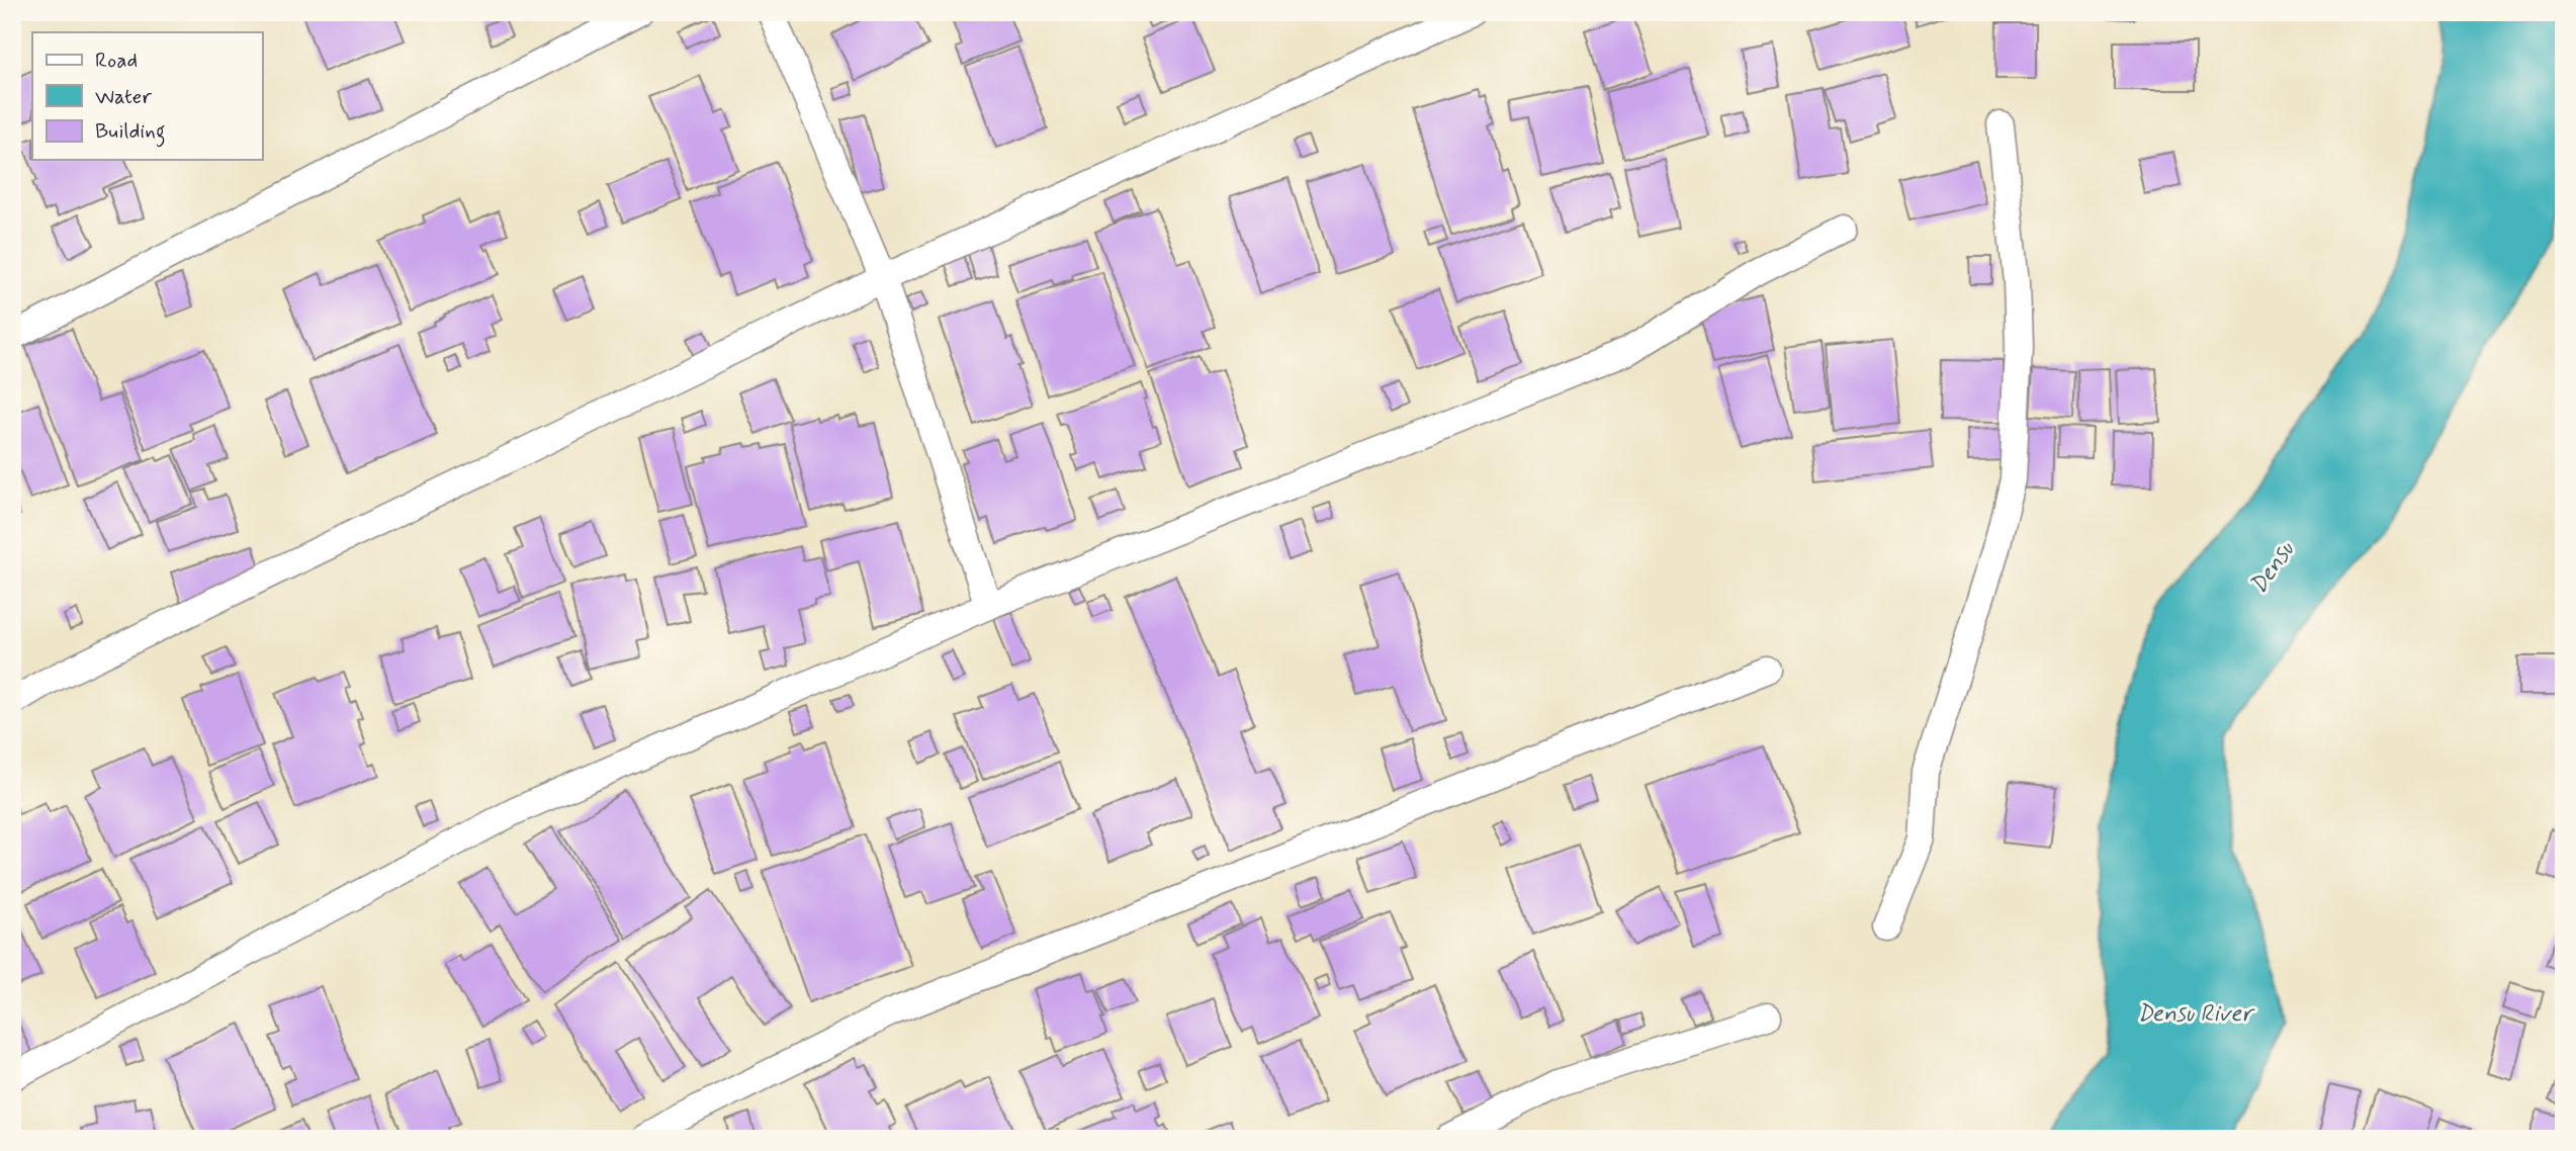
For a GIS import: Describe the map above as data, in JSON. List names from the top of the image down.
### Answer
{
  "water": ["Densu", "Densu River"],
  "legend": ["Road", "Water", "Building"]
}
